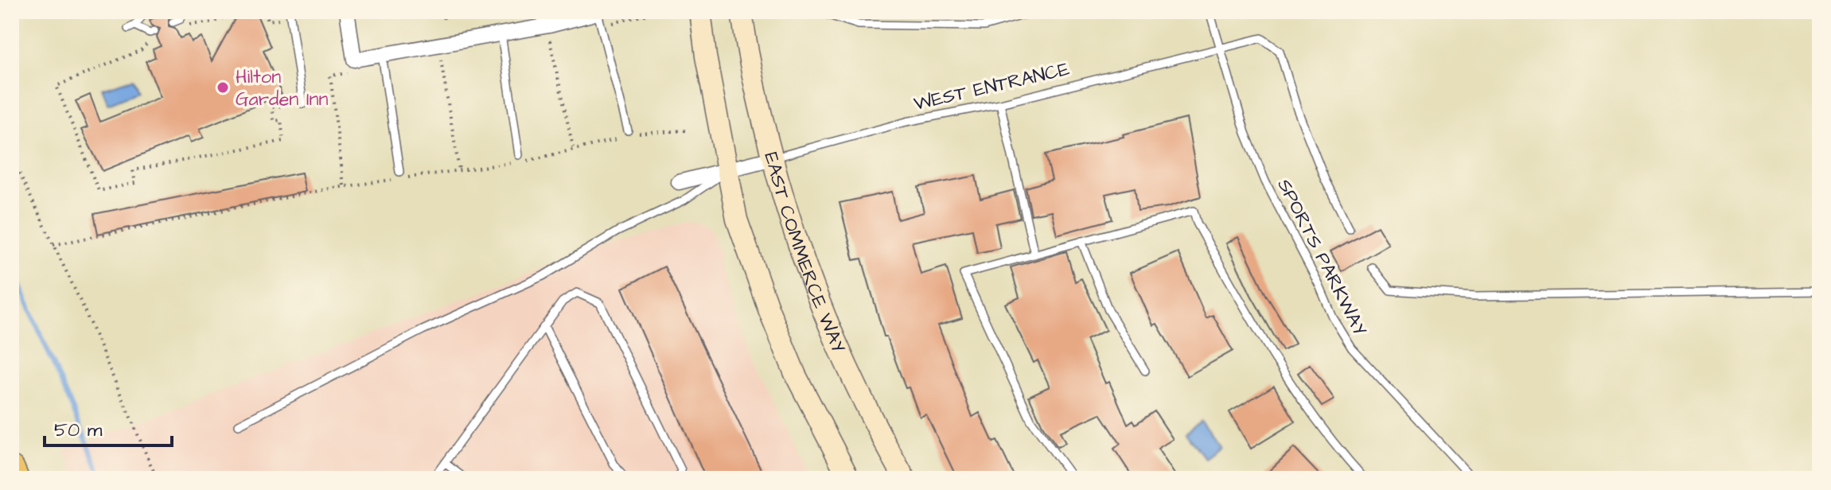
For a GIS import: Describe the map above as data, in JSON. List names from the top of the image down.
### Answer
{
  "streets": {
    "main road": ["EAST COMMERCE WAY"],
    "lane": ["WEST ENTRANCE", "SPORTS PARKWAY"]
  },
  "crossings": [
    ["WEST ENTRANCE", "EAST COMMERCE WAY"],
    ["WEST ENTRANCE", "SPORTS PARKWAY"]
  ],
  "places": ["Hilton Garden Inn"],
  "scale_bar": "50 m"
}
